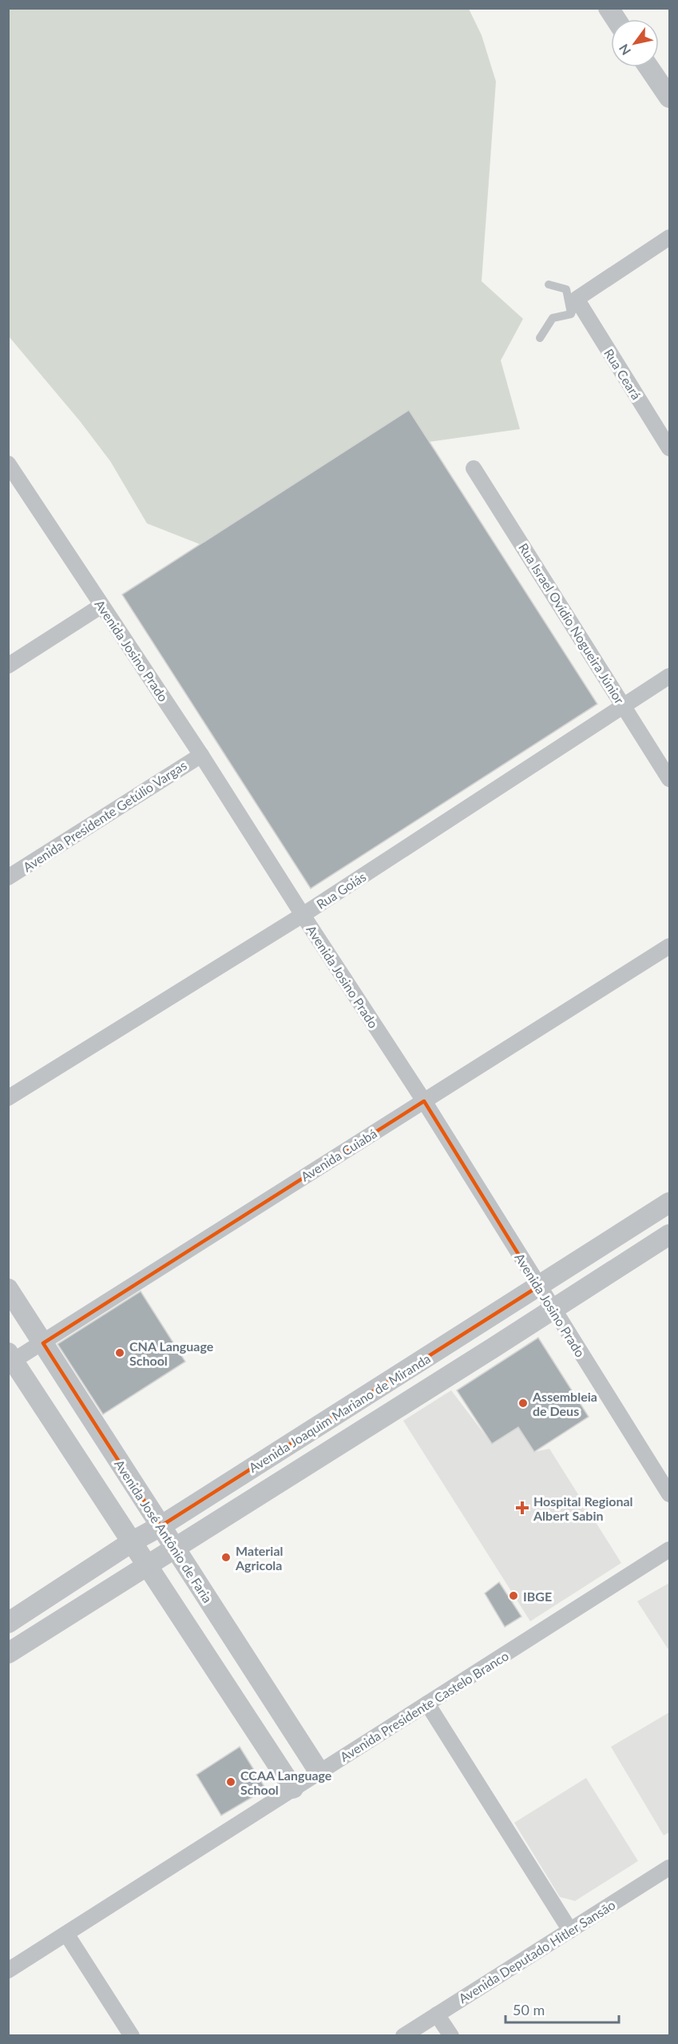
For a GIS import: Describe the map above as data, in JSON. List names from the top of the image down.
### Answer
{
  "streets": {
    "street": [
      "Rua Ceará",
      "Rua Israel Ovídio Nogueira Júnior",
      "Avenida Josino Prado",
      "Avenida Presidente Getúlio Vargas",
      "Rua Goiás",
      "Avenida Cuiabá",
      "Avenida Joaquim Mariano de Miranda",
      "Avenida José Antônio de Faria",
      "Avenida Presidente Castelo Branco",
      "Avenida Deputado Hitler Sansão"
    ]
  },
  "crossings": [
    ["Rua Israel Ovídio Nogueira Júnior", "Rua Goiás"],
    ["Avenida Josino Prado", "Avenida Presidente Getúlio Vargas"],
    ["Avenida Josino Prado", "Rua Goiás"],
    ["Avenida Josino Prado", "Avenida Cuiabá"],
    ["Avenida Josino Prado", "Avenida Joaquim Mariano de Miranda"],
    ["Avenida Cuiabá", "Avenida José Antônio de Faria"],
    ["Avenida Joaquim Mariano de Miranda", "Avenida José Antônio de Faria"],
    ["Avenida José Antônio de Faria", "Avenida Presidente Castelo Branco"]
  ],
  "places": {
    "other": [
      "CNA Language School",
      "Assembleia de Deus",
      "Material Agricola",
      "IBGE",
      "CCAA Language School"
    ],
    "health": ["Hospital Regional Albert Sabin"]
  },
  "scale_bar": "50 m",
  "north": "bottom left"
}
